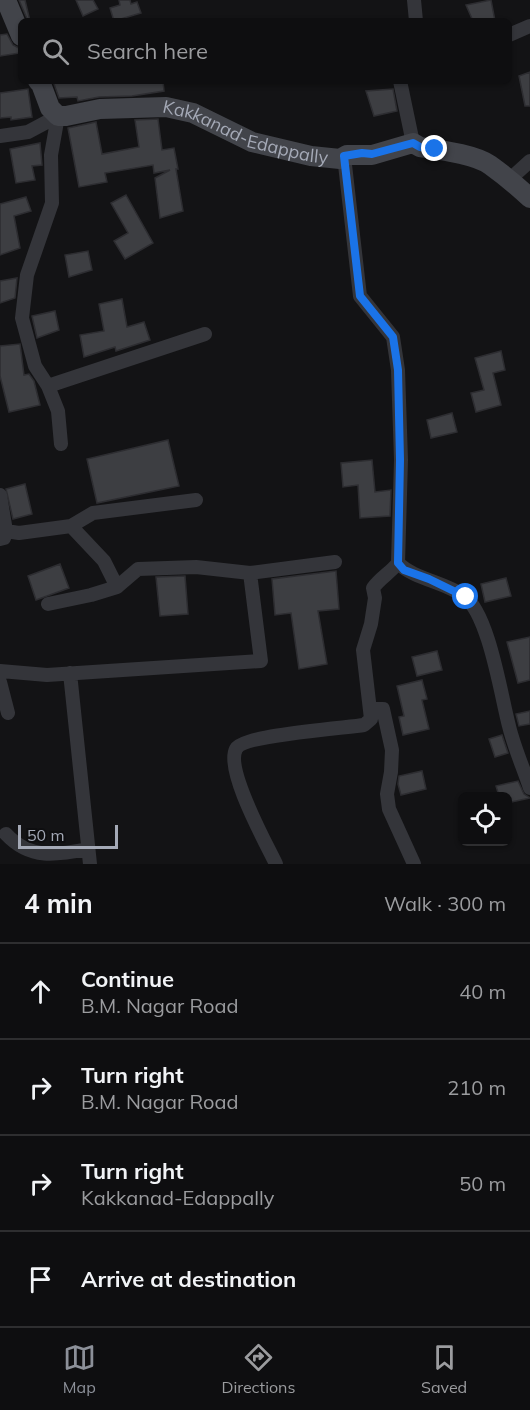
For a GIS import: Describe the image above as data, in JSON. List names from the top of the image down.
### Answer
{
  "streets": {
    "street": ["Kakkanad-Edappally"]
  },
  "scale_bar": "50 m",
  "page": {
    "search": "Search here",
    "scale": "50 m",
    "heading": ["4 min", "Walk · 300 m"],
    "list": [
      ["Continue", "B.M. Nagar Road", "40 m"],
      ["Turn right", "B.M. Nagar Road", "210 m"],
      ["Turn right", "Kakkanad-Edappally", "50 m"],
      "Arrive at destination"
    ],
    "nav": ["Map", "Directions", "Saved"]
  }
}
